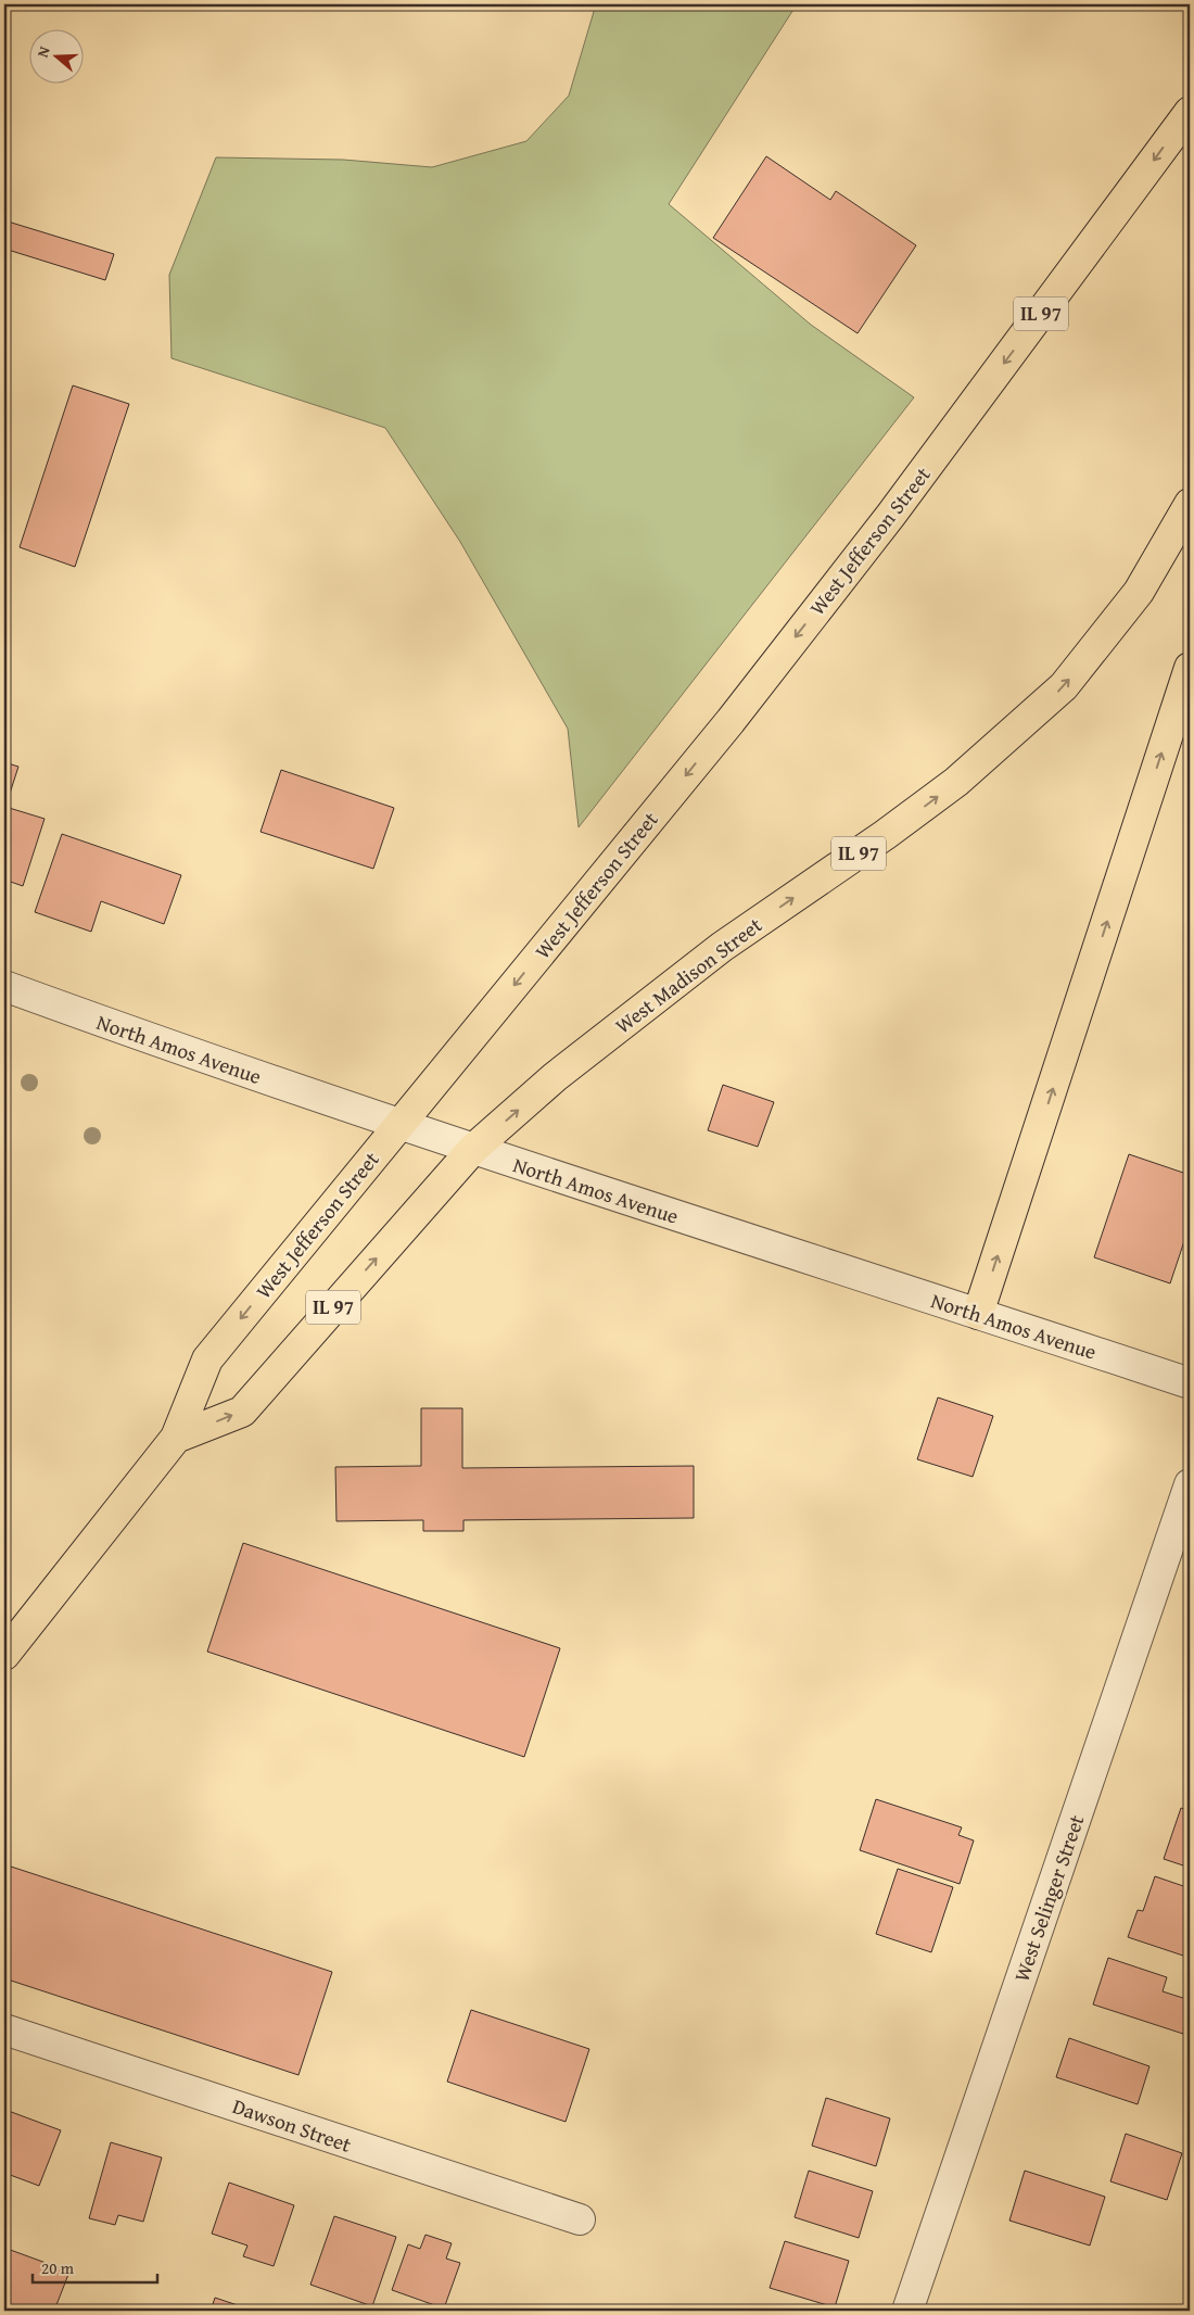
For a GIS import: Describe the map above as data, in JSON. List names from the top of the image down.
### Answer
{
  "streets": {
    "main road": ["IL 97", "West Jefferson Street", "West Madison Street"],
    "street": ["North Amos Avenue", "West Selinger Street", "Dawson Street"]
  },
  "crossings": [
    ["West Jefferson Street", "West Madison Street"],
    ["West Jefferson Street", "North Amos Avenue"],
    ["West Madison Street", "North Amos Avenue"]
  ],
  "one_way": ["West Jefferson Street", "West Madison Street"],
  "scale_bar": "20 m",
  "north": "left"
}
